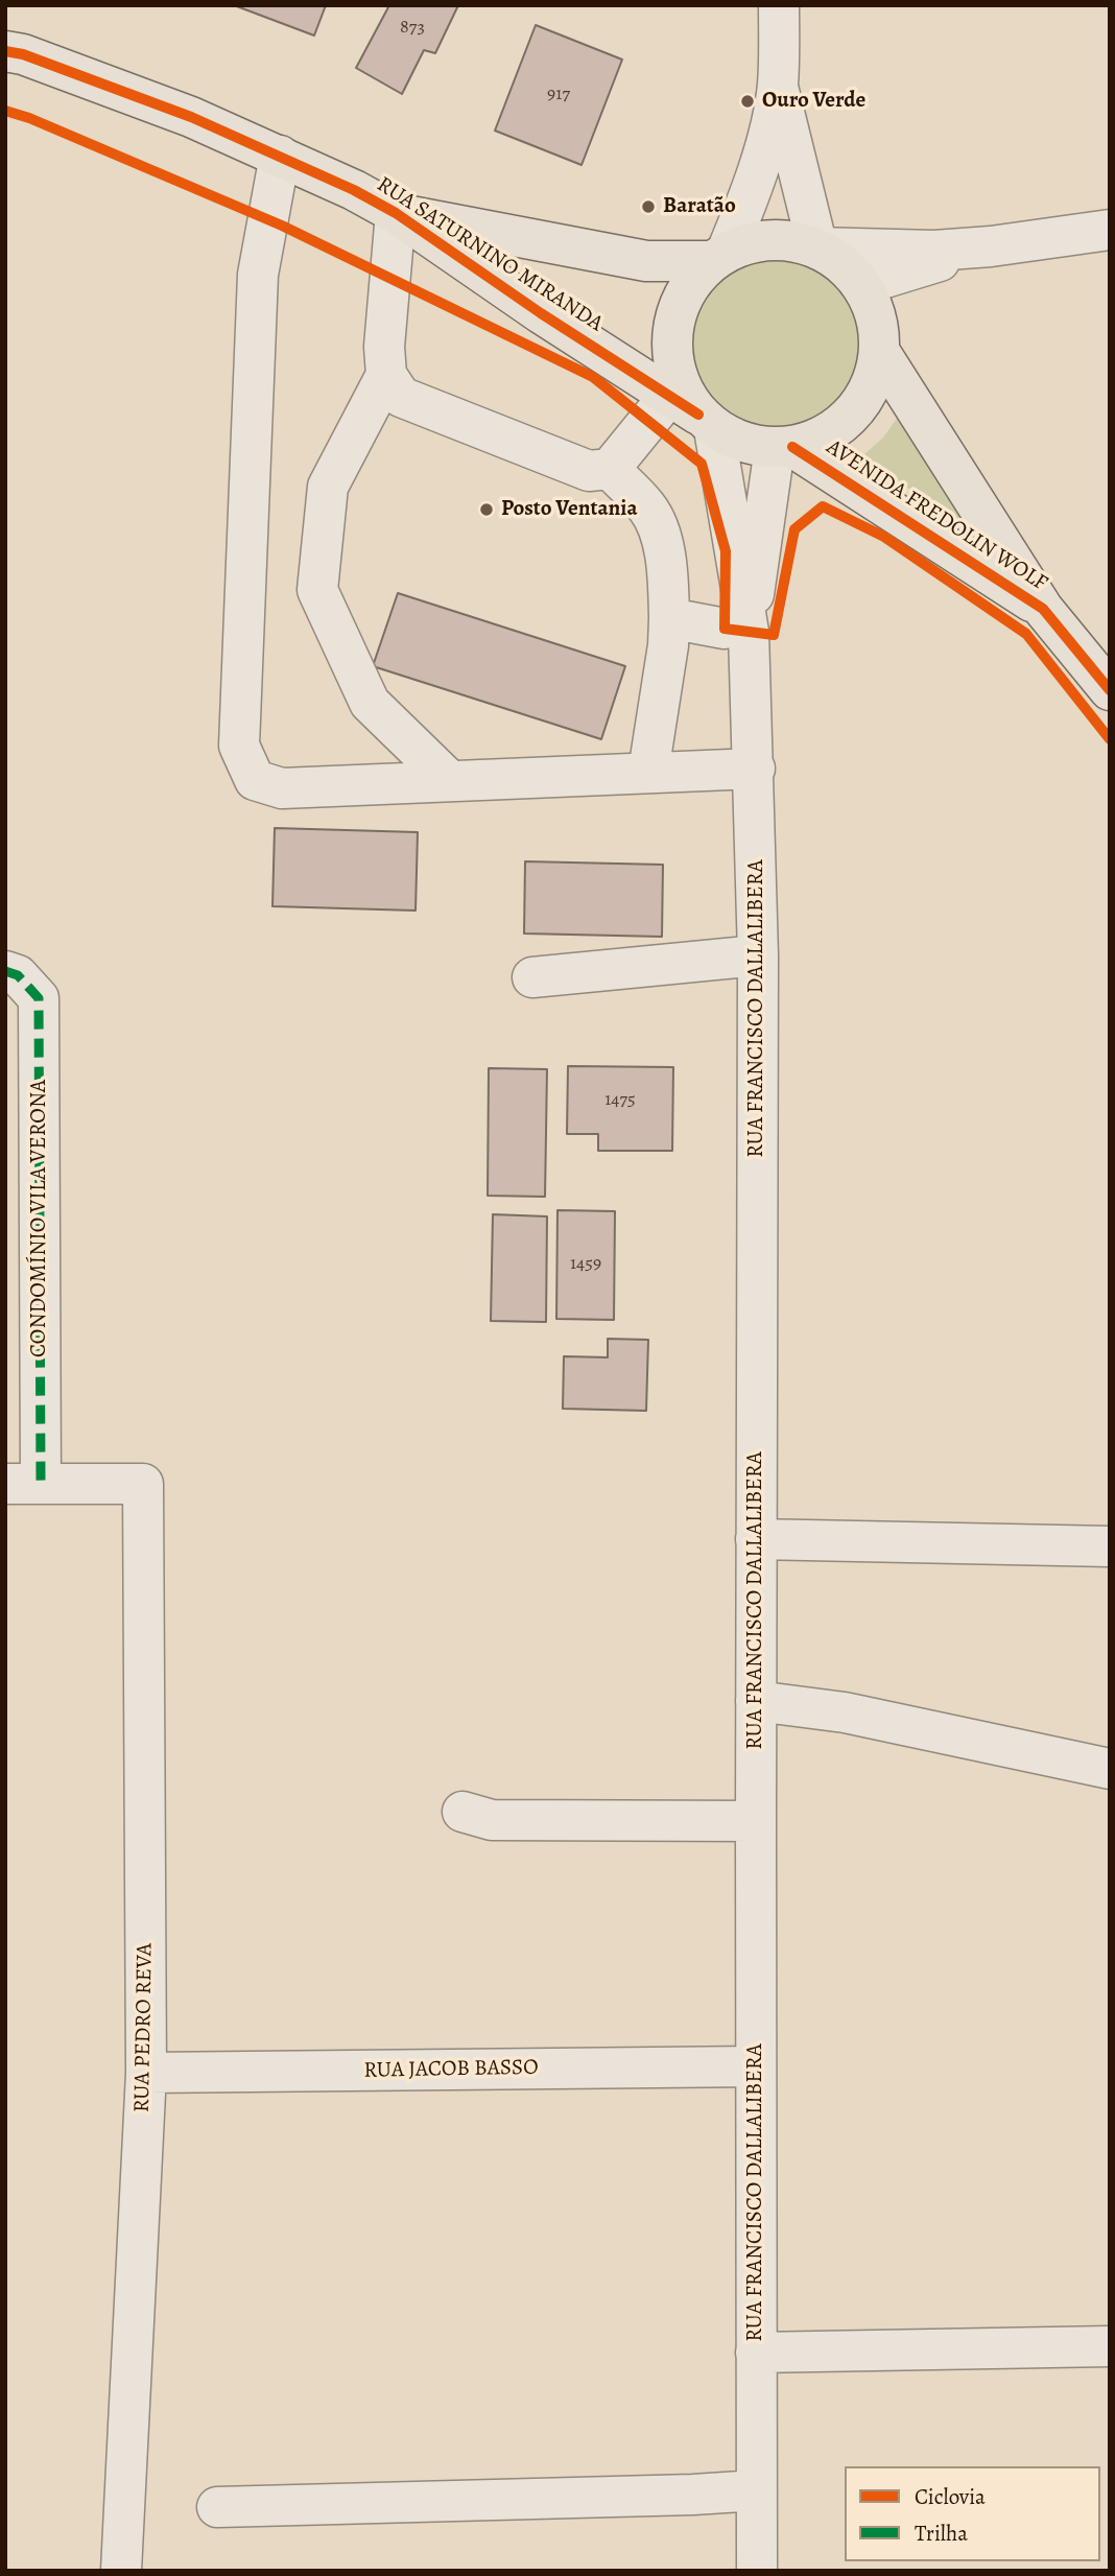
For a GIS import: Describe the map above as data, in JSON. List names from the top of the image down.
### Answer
{
  "streets": {
    "main road": ["RUA SATURNINO MIRANDA", "AVENIDA FREDOLIN WOLF"],
    "street": [
      "RUA FRANCISCO DALLALIBERA",
      "CONDOMÍNIO VILA VERONA",
      "RUA PEDRO REVA",
      "RUA JACOB BASSO"
    ]
  },
  "crossings": [
    ["RUA SATURNINO MIRANDA", "AVENIDA FREDOLIN WOLF"],
    ["RUA SATURNINO MIRANDA", "RUA FRANCISCO DALLALIBERA"],
    ["AVENIDA FREDOLIN WOLF", "RUA FRANCISCO DALLALIBERA"],
    ["RUA FRANCISCO DALLALIBERA", "RUA JACOB BASSO"],
    ["CONDOMÍNIO VILA VERONA", "RUA PEDRO REVA"],
    ["RUA PEDRO REVA", "RUA JACOB BASSO"]
  ],
  "places": ["Ouro Verde", "Baratão", "Posto Ventania"],
  "house_numbers": [
    "873",
    "917",
    "1475",
    "1459"
  ],
  "legend": ["Ciclovia", "Trilha"]
}
